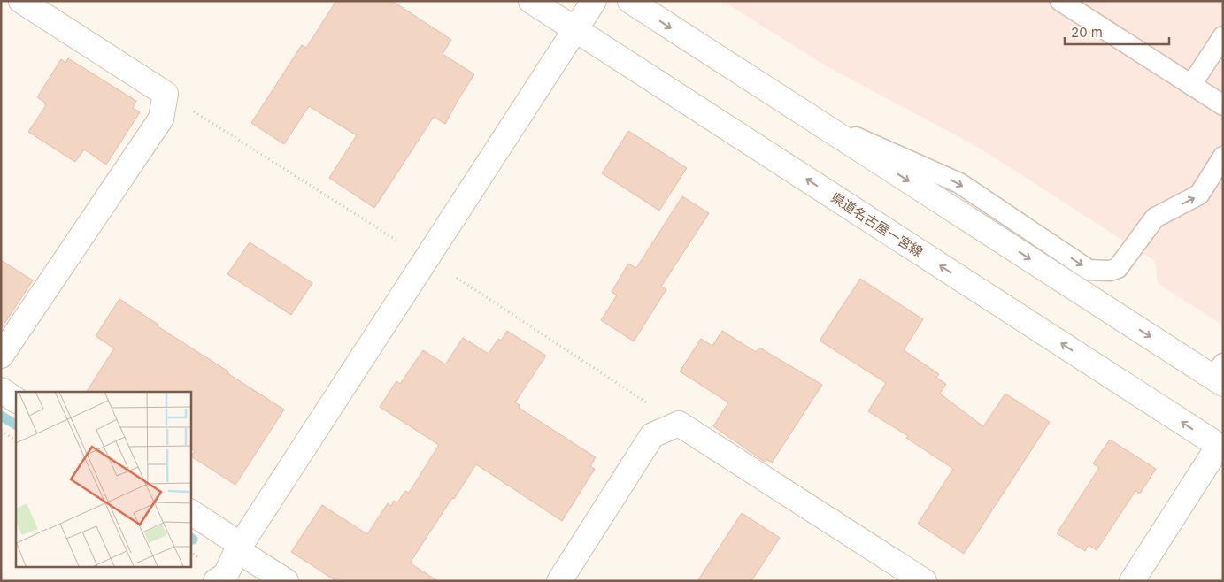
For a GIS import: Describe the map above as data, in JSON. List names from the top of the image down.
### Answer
{
  "streets": {
    "street": ["県道名古屋一宮線"]
  },
  "scale_bar": "20 m"
}
